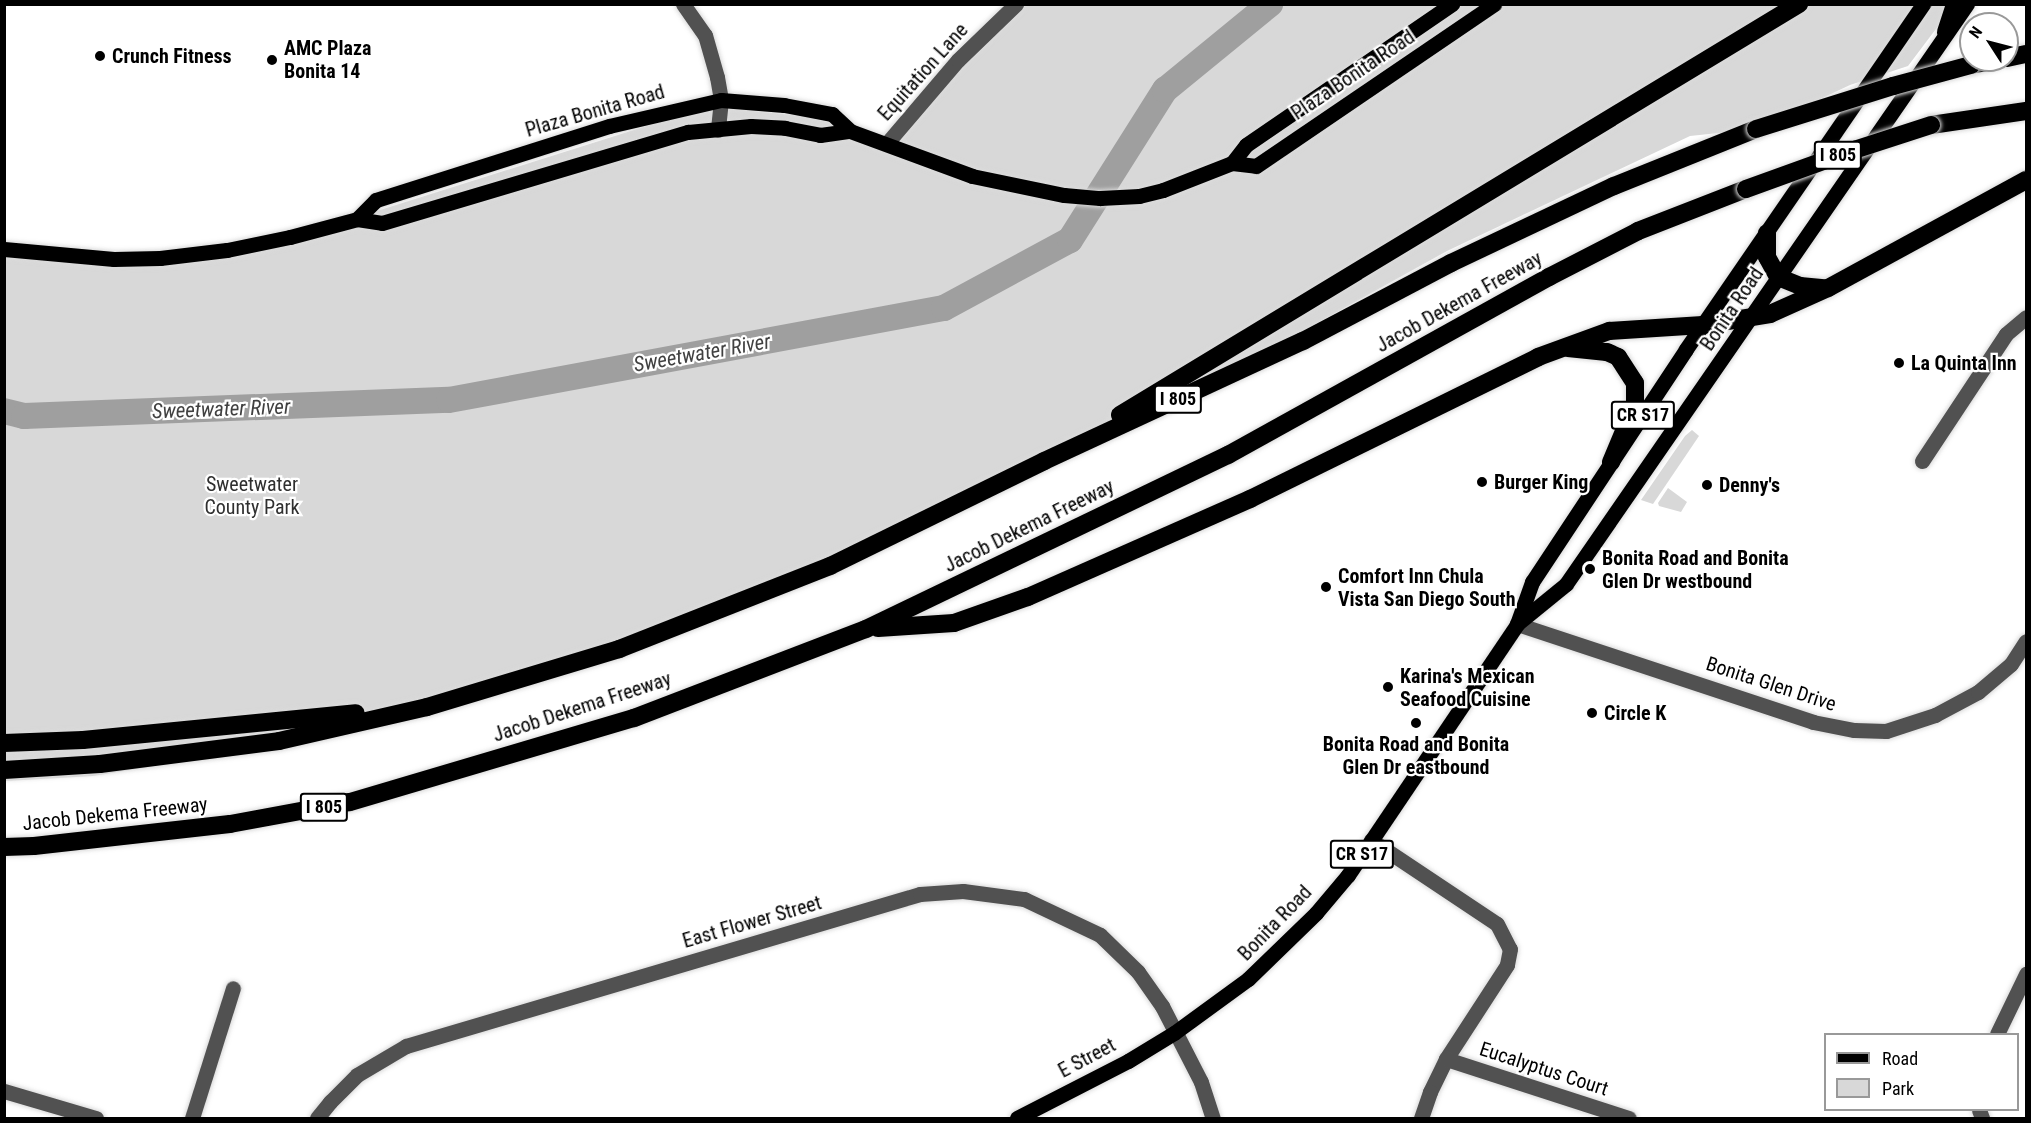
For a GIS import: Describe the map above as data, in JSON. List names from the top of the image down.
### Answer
{
  "streets": {
    "highway": ["I 805", "Jacob Dekema Freeway"],
    "main road": [
      "Plaza Bonita Road",
      "Bonita Road",
      "CR S17",
      "E Street"
    ],
    "street": [
      "Equitation Lane",
      "Bonita Glen Drive",
      "East Flower Street",
      "Eucalyptus Court"
    ]
  },
  "crossings": [
    ["Equitation Lane", "Plaza Bonita Road"],
    ["Bonita Road", "Bonita Glen Drive"],
    ["Bonita Road", "East Flower Street"],
    ["Bonita Road", "E Street"],
    ["East Flower Street", "E Street"]
  ],
  "water": ["Sweetwater River"],
  "parks": ["Sweetwater County Park"],
  "places": [
    "Crunch Fitness",
    "AMC Plaza Bonita 14",
    "La Quinta Inn",
    "Burger King",
    "Denny's",
    "Bonita Road and Bonita Glen Dr westbound",
    "Comfort Inn Chula Vista San Diego South",
    "Karina's Mexican Seafood Cuisine",
    "Circle K",
    "Bonita Road and Bonita Glen Dr eastbound"
  ],
  "legend": ["Road", "Park"],
  "north": "top left"
}
